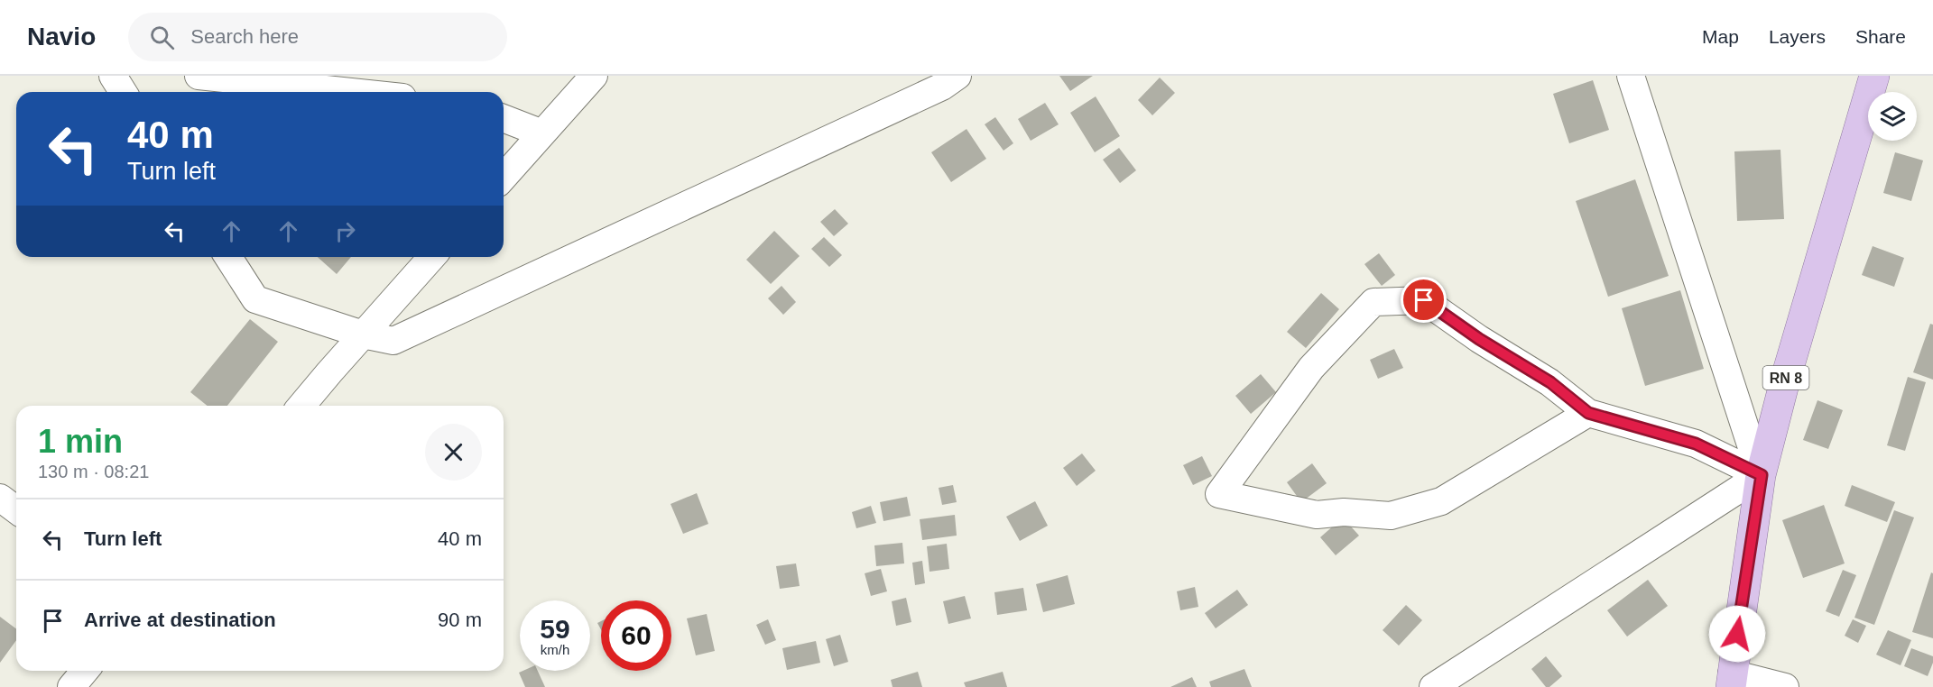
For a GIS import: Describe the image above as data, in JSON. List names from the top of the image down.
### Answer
{
  "streets": {
    "main road": ["RN 8"]
  },
  "page": {
    "header": "Navio",
    "search": "Search here",
    "nav": ["Map", "Layers", "Share"],
    "turn": ["40 m", "Turn left"],
    "heading": ["1 min", "130 m · 08:21"],
    "list": [
      {
        "name": "Turn left",
        "value": "40 m"
      },
      {
        "name": "Arrive at destination",
        "value": "90 m"
      }
    ],
    "speed": "59 km/h",
    "limit": "60"
  }
}
